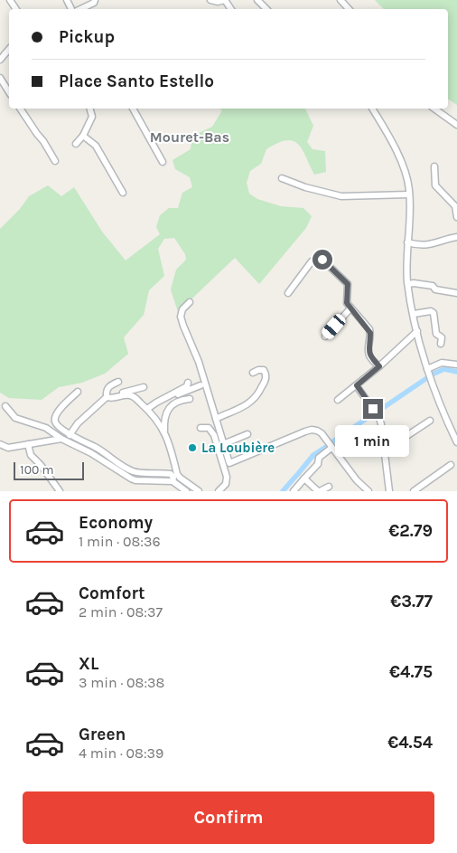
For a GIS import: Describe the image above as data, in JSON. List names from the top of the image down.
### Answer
{
  "districts": ["Mouret-Bas"],
  "places": ["La Loubière"],
  "scale_bar": "100 m",
  "page": {
    "banner": ["Pickup", "Place Santo Estello"],
    "bubble": "1 min",
    "scale": "100 m",
    "list": [
      {
        "name": "Economy",
        "note": "1 min · 08:36",
        "value": "€2.79"
      },
      {
        "name": "Comfort",
        "note": "2 min · 08:37",
        "value": "€3.77"
      },
      {
        "name": "XL",
        "note": "3 min · 08:38",
        "value": "€4.75"
      },
      {
        "name": "Green",
        "note": "4 min · 08:39",
        "value": "€4.54"
      }
    ],
    "buttons": "Confirm"
  }
}
